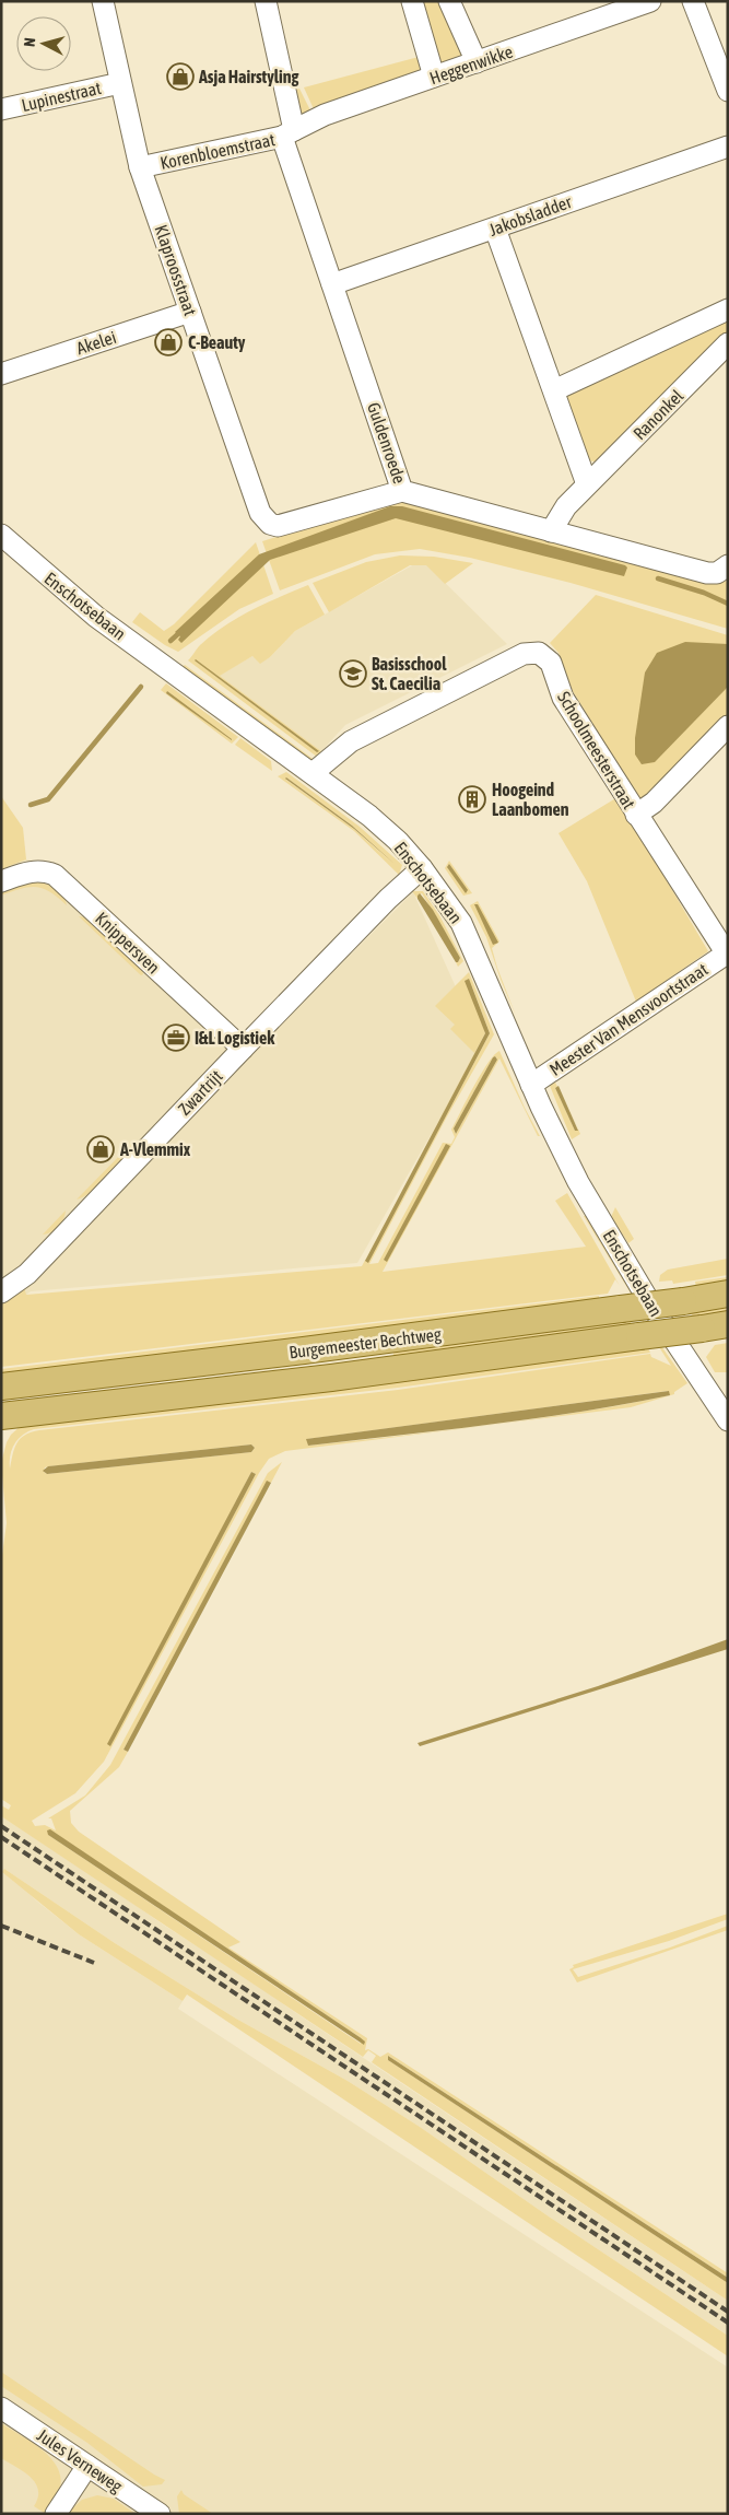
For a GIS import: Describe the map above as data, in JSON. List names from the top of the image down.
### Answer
{
  "streets": {
    "main road": ["Burgemeester Bechtweg"],
    "street": [
      "Heggenwikke",
      "Lupinestraat",
      "Korenbloemstraat",
      "Jakobsladder",
      "Klaproosstraat",
      "Akelei",
      "Ranonkel",
      "Guldenroede",
      "Enschotsebaan",
      "Schoolmeesterstraat",
      "Knippersven",
      "Meester Van Mensvoortstraat",
      "Zwartrijt",
      "Jules Verneweg"
    ]
  },
  "crossings": [
    ["Heggenwikke", "Korenbloemstraat"],
    ["Heggenwikke", "Guldenroede"],
    ["Lupinestraat", "Klaproosstraat"],
    ["Korenbloemstraat", "Klaproosstraat"],
    ["Korenbloemstraat", "Guldenroede"],
    ["Jakobsladder", "Guldenroede"],
    ["Klaproosstraat", "Akelei"],
    ["Klaproosstraat", "Guldenroede"],
    ["Ranonkel", "Guldenroede"],
    ["Enschotsebaan", "Schoolmeesterstraat"],
    ["Enschotsebaan", "Meester Van Mensvoortstraat"],
    ["Enschotsebaan", "Zwartrijt"],
    ["Schoolmeesterstraat", "Meester Van Mensvoortstraat"],
    ["Knippersven", "Zwartrijt"]
  ],
  "places": {
    "shop": ["Asja Hairstyling", "C-Beauty", "A-Vlemmix"],
    "school or university": ["Basisschool St. Caecilia"],
    "building": ["Hoogeind Laanbomen"],
    "office": ["I&L Logistiek"]
  },
  "north": "left"
}
